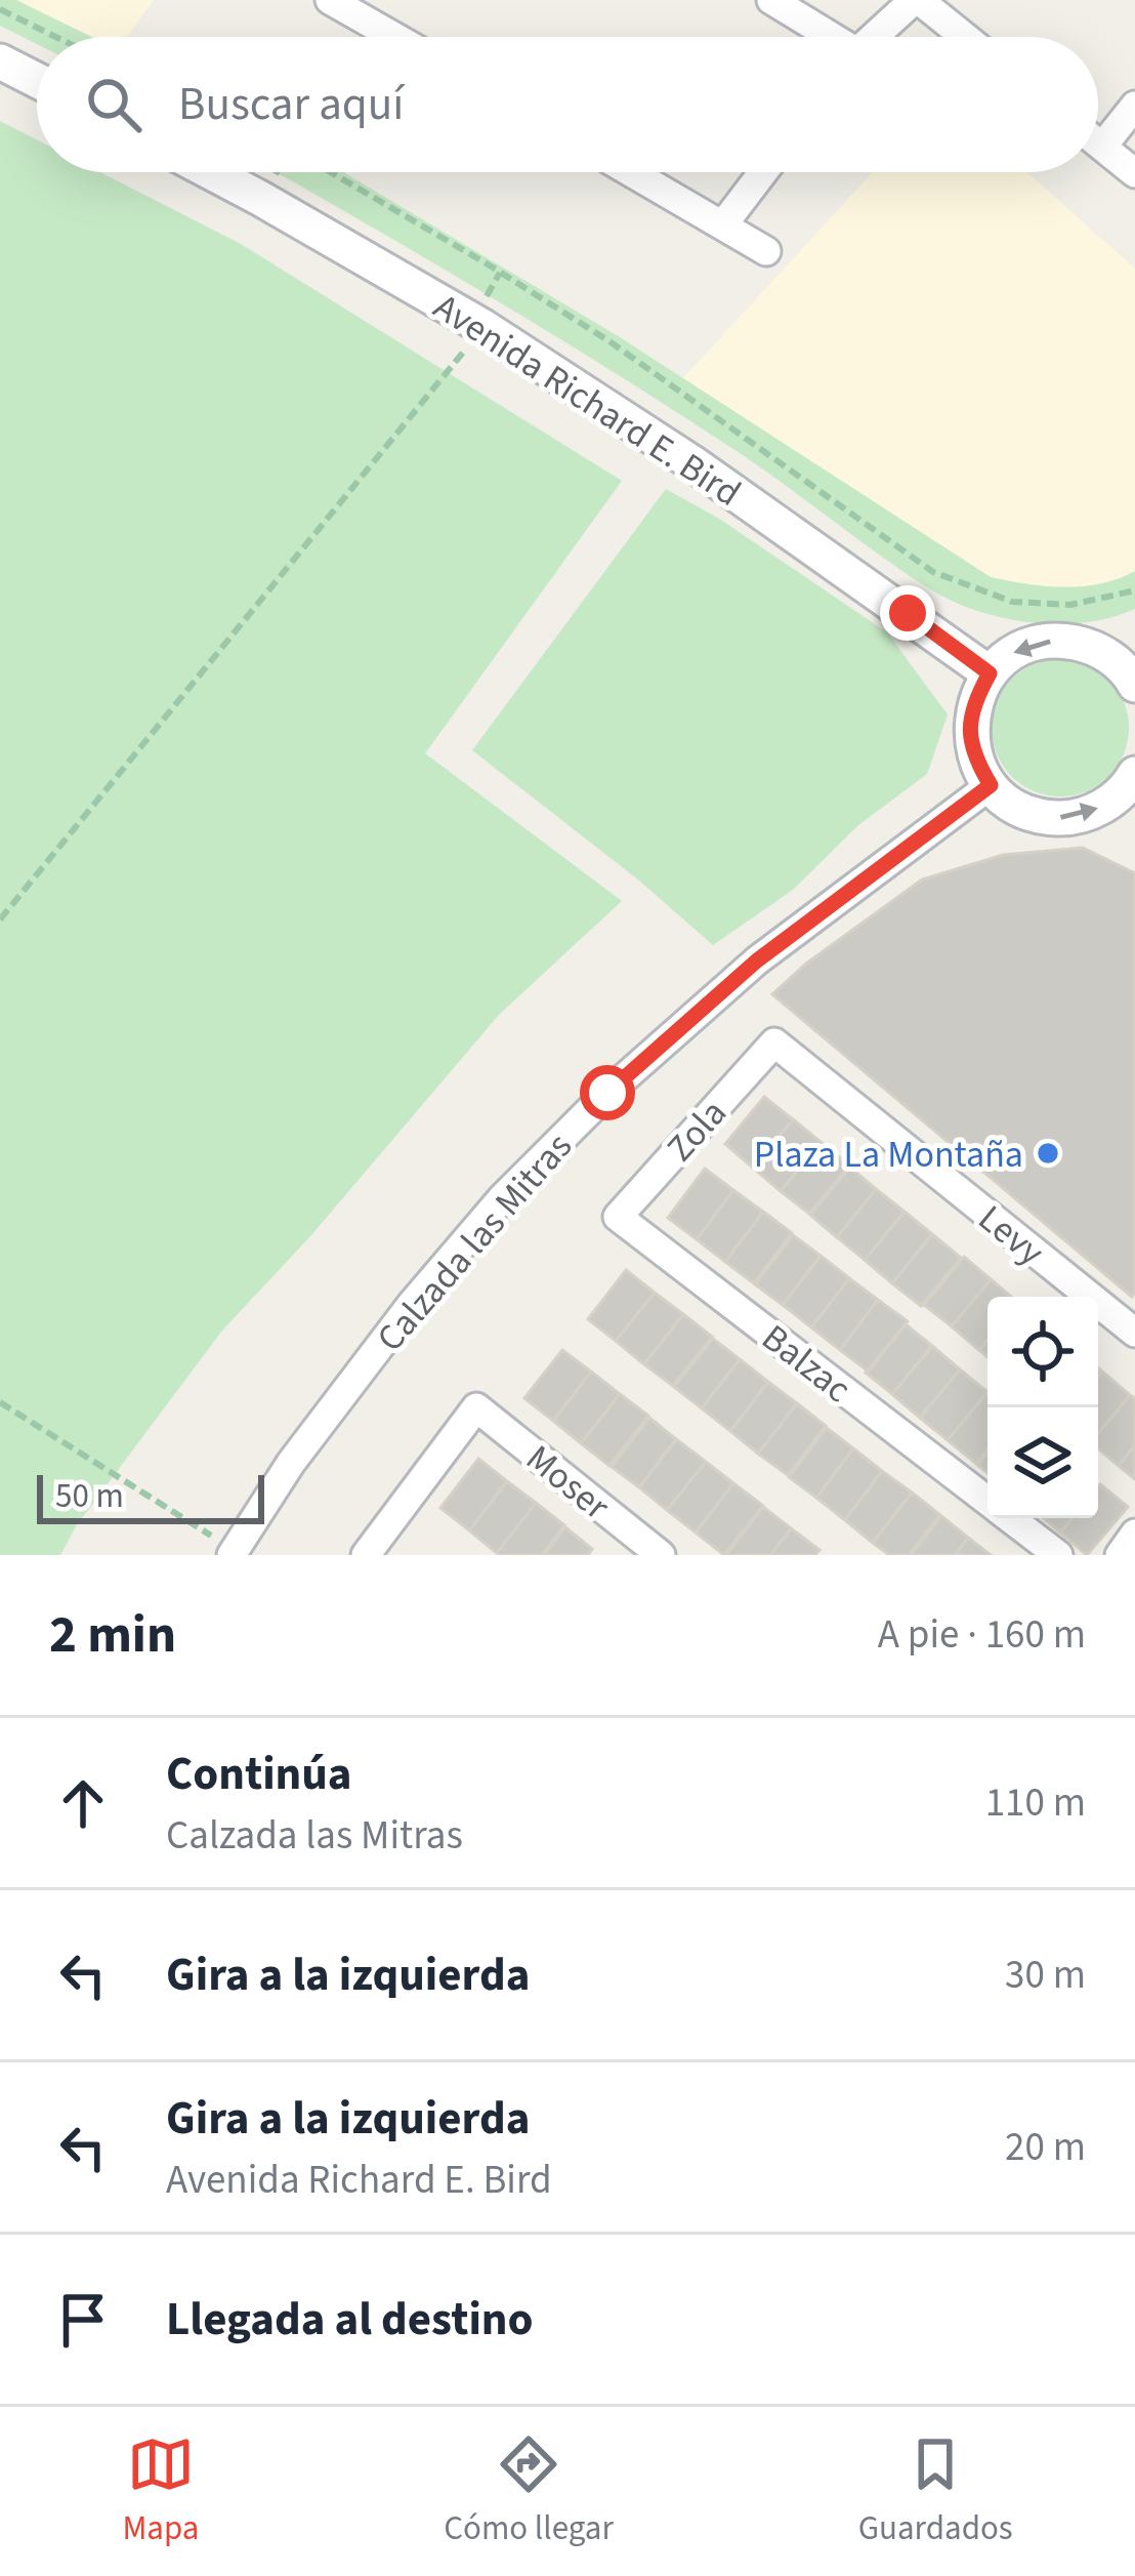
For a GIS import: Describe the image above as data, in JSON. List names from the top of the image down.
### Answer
{
  "streets": {
    "street": [
      "Avenida Richard E. Bird",
      "Zola",
      "Levy",
      "Calzada las Mitras",
      "Balzac",
      "Moser"
    ]
  },
  "crossings": [
    ["Zola", "Levy"],
    ["Zola", "Balzac"]
  ],
  "places": ["Plaza La Montaña"],
  "scale_bar": "50 m",
  "page": {
    "search": "Buscar aquí",
    "scale": "50 m",
    "heading": ["2 min", "A pie · 160 m"],
    "list": [
      ["Continúa", "Calzada las Mitras", "110 m"],
      ["Gira a la izquierda", "30 m"],
      ["Gira a la izquierda", "Avenida Richard E. Bird", "20 m"],
      "Llegada al destino"
    ],
    "nav": ["Mapa", "Cómo llegar", "Guardados"]
  }
}
